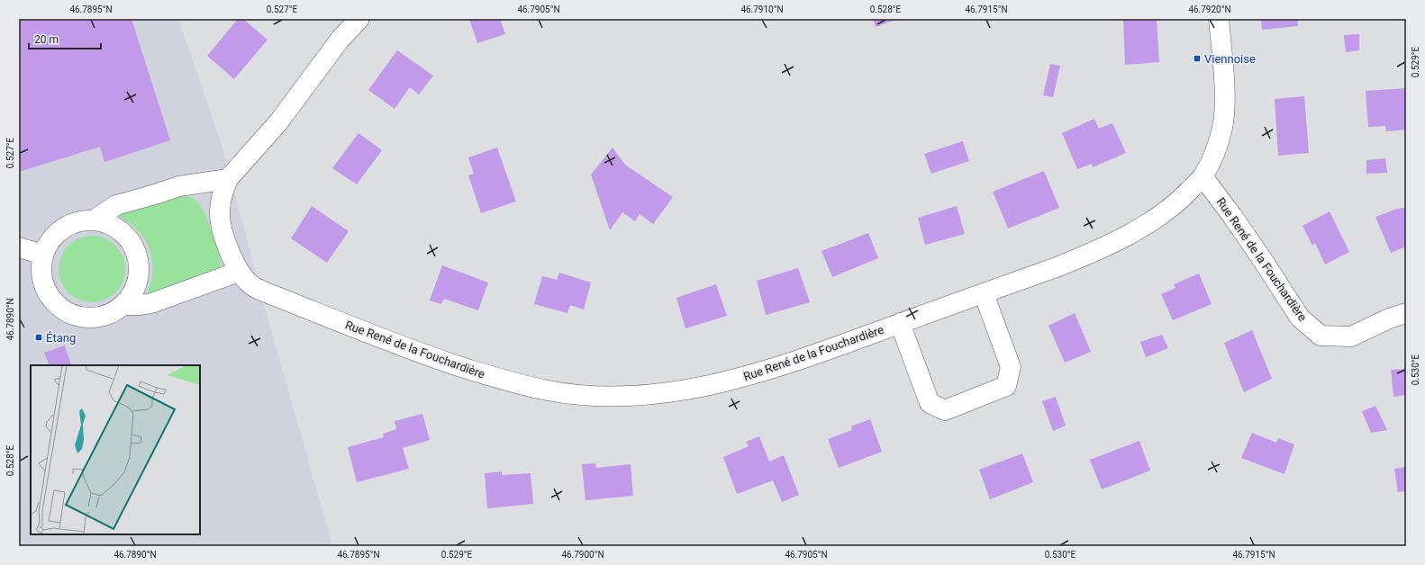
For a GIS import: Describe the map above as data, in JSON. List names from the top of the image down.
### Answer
{
  "streets": {
    "street": ["Rue René de la Fouchardière"]
  },
  "places": {
    "transit": ["Viennoise", "Étang"]
  },
  "scale_bar": "20 m",
  "coordinates": [
    "46.7895°N",
    "0.527°E",
    "46.7905°N",
    "46.7910°N",
    "0.528°E",
    "46.7915°N",
    "46.7920°N",
    "0.529°E",
    "46.7890°N",
    "0.530°E",
    "46.7900°N"
  ]
}
